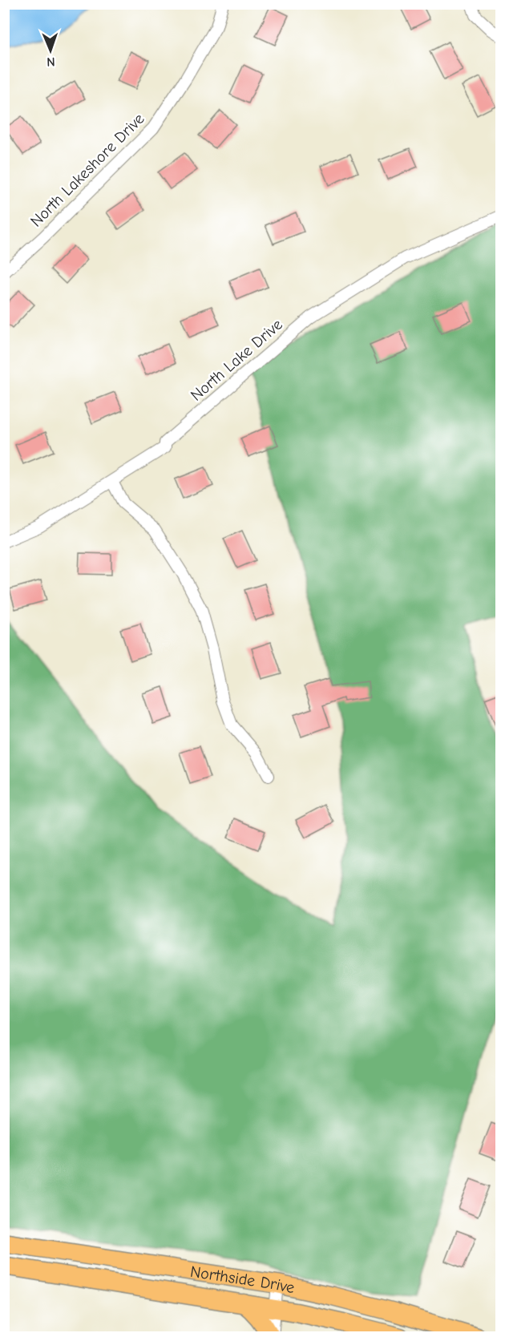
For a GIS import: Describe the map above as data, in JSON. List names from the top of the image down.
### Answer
{
  "streets": {
    "highway": ["Northside Drive"],
    "street": ["North Lakeshore Drive", "North Lake Drive"]
  },
  "north": "bottom"
}
